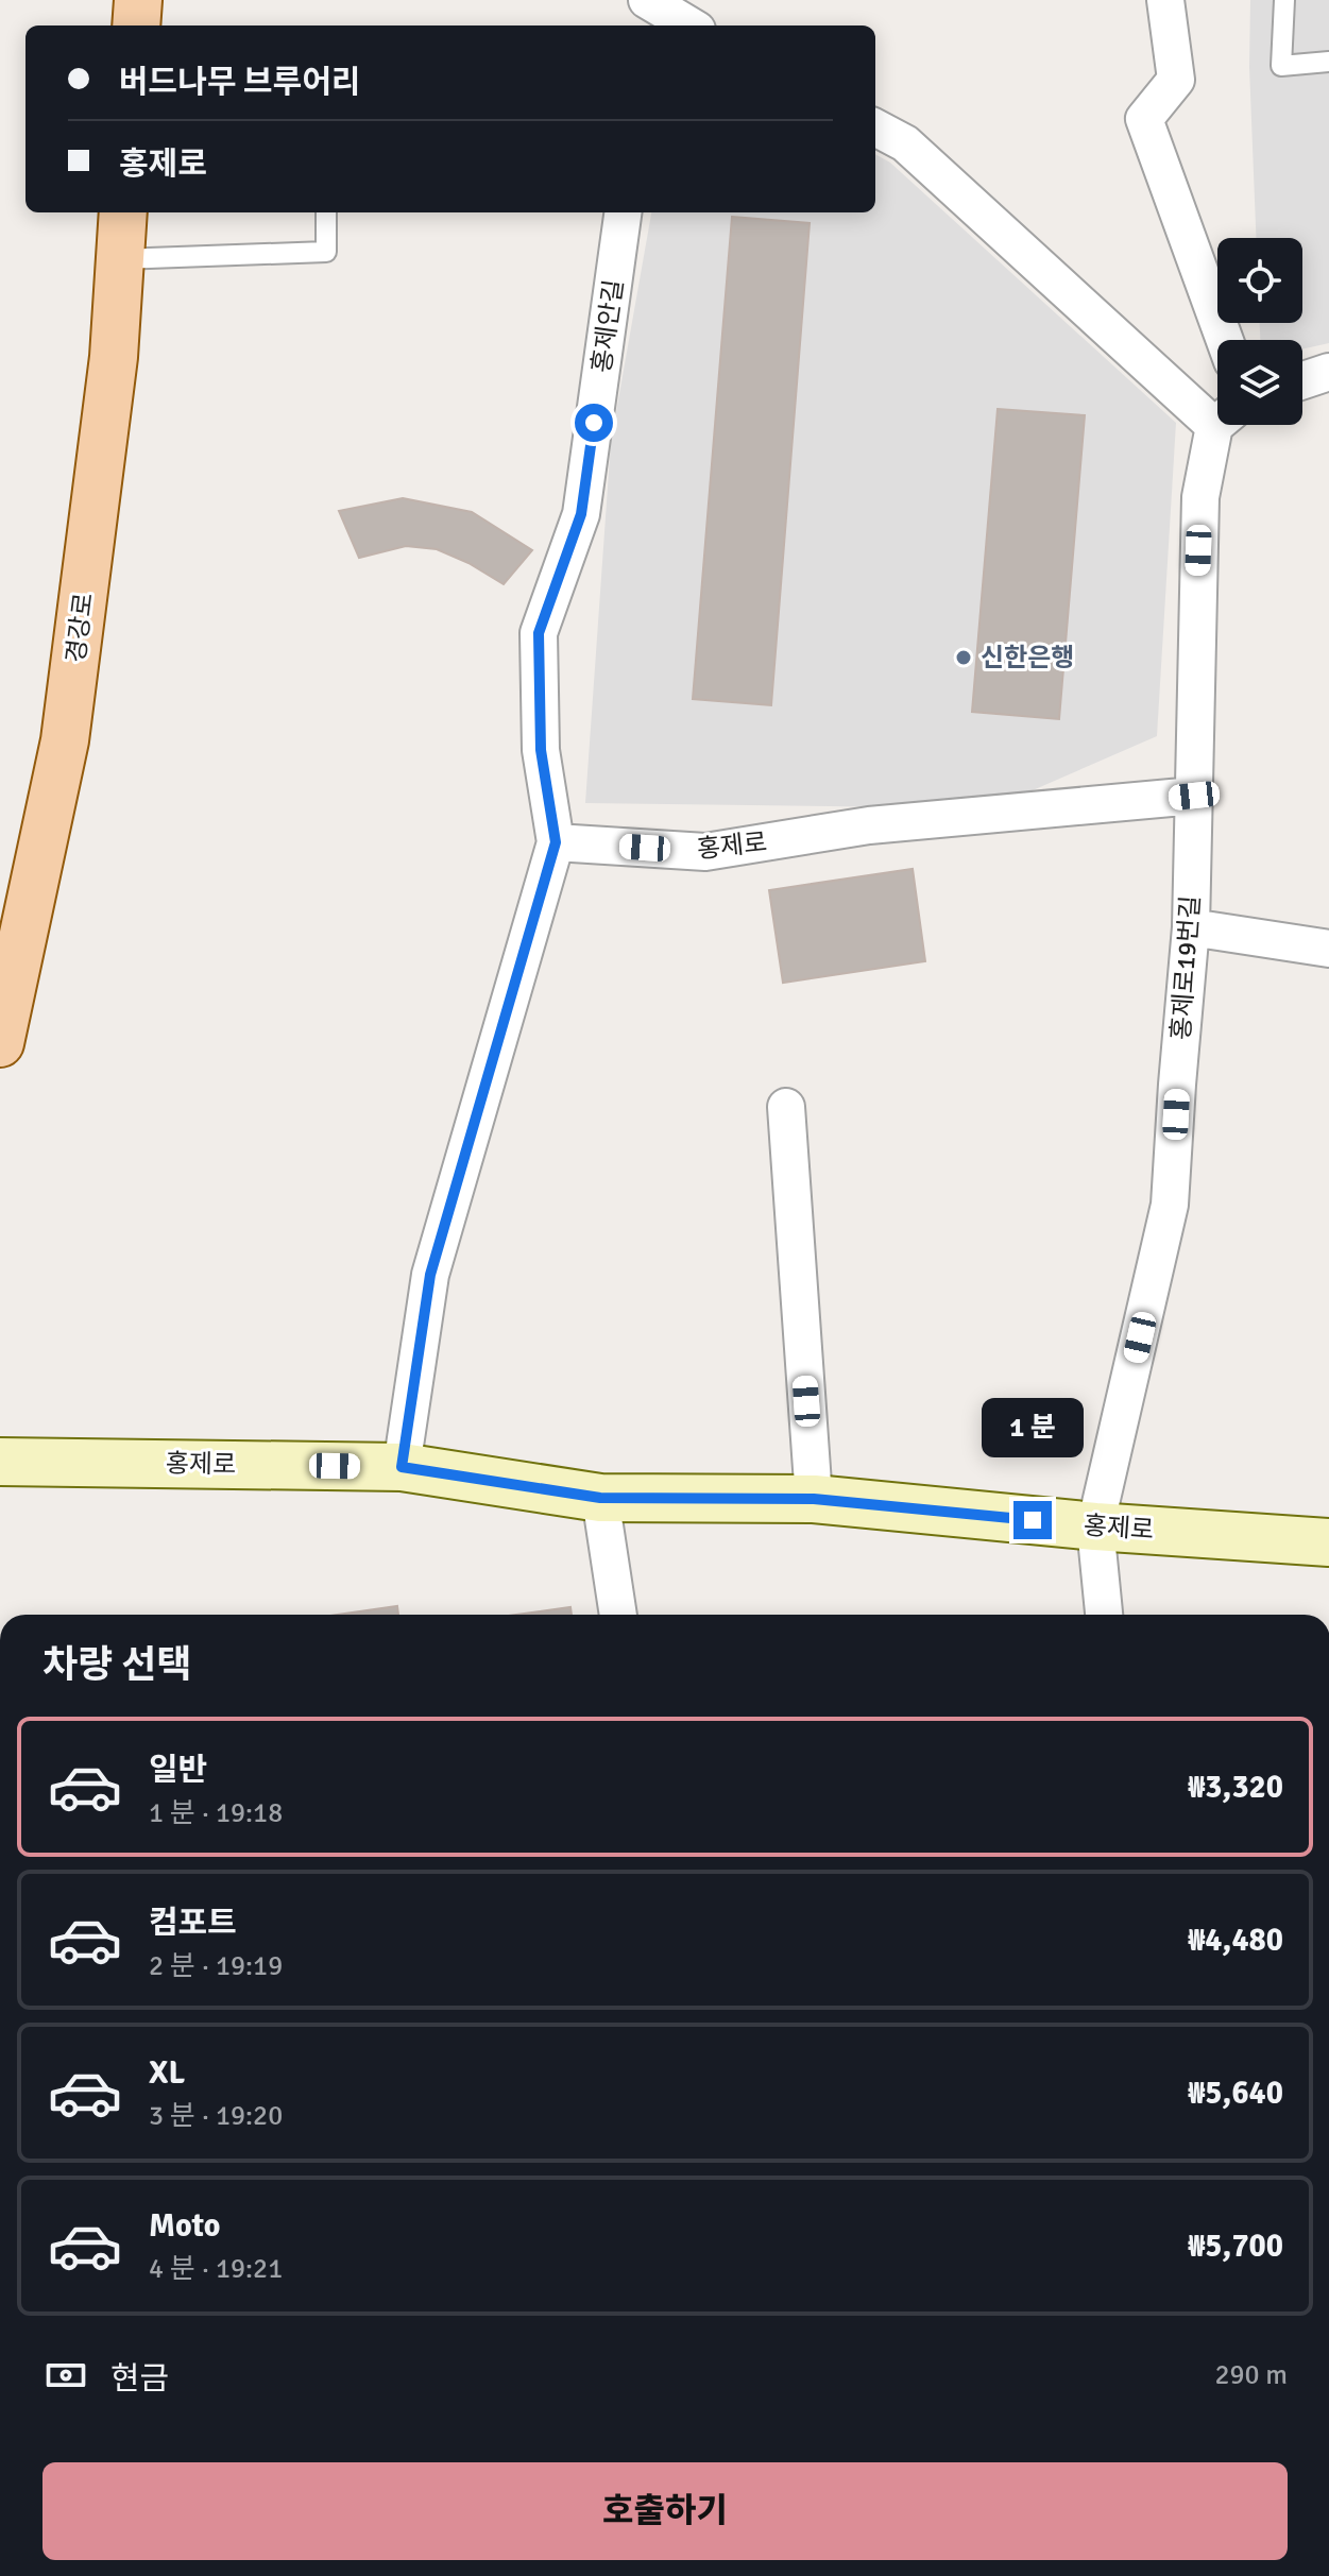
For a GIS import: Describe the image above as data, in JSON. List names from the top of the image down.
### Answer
{
  "streets": {
    "main road": ["경강로"],
    "street": ["홍제안길", "홍제로", "홍제로19번길"]
  },
  "crossings": [
    ["홍제안길", "홍제로"],
    ["홍제로", "홍제로19번길"]
  ],
  "places": ["신한은행"],
  "page": {
    "banner": ["버드나무 브루어리", "홍제로"],
    "bubble": "1 분",
    "heading": "차량 선택",
    "list": [
      {
        "name": "일반",
        "note": "1 분 · 19:18",
        "value": "₩3,320"
      },
      {
        "name": "컴포트",
        "note": "2 분 · 19:19",
        "value": "₩4,480"
      },
      {
        "name": "XL",
        "note": "3 분 · 19:20",
        "value": "₩5,640"
      },
      {
        "name": "Moto",
        "note": "4 분 · 19:21",
        "value": "₩5,700"
      }
    ],
    "pay": ["현금", "290 m"],
    "buttons": "호출하기"
  }
}
